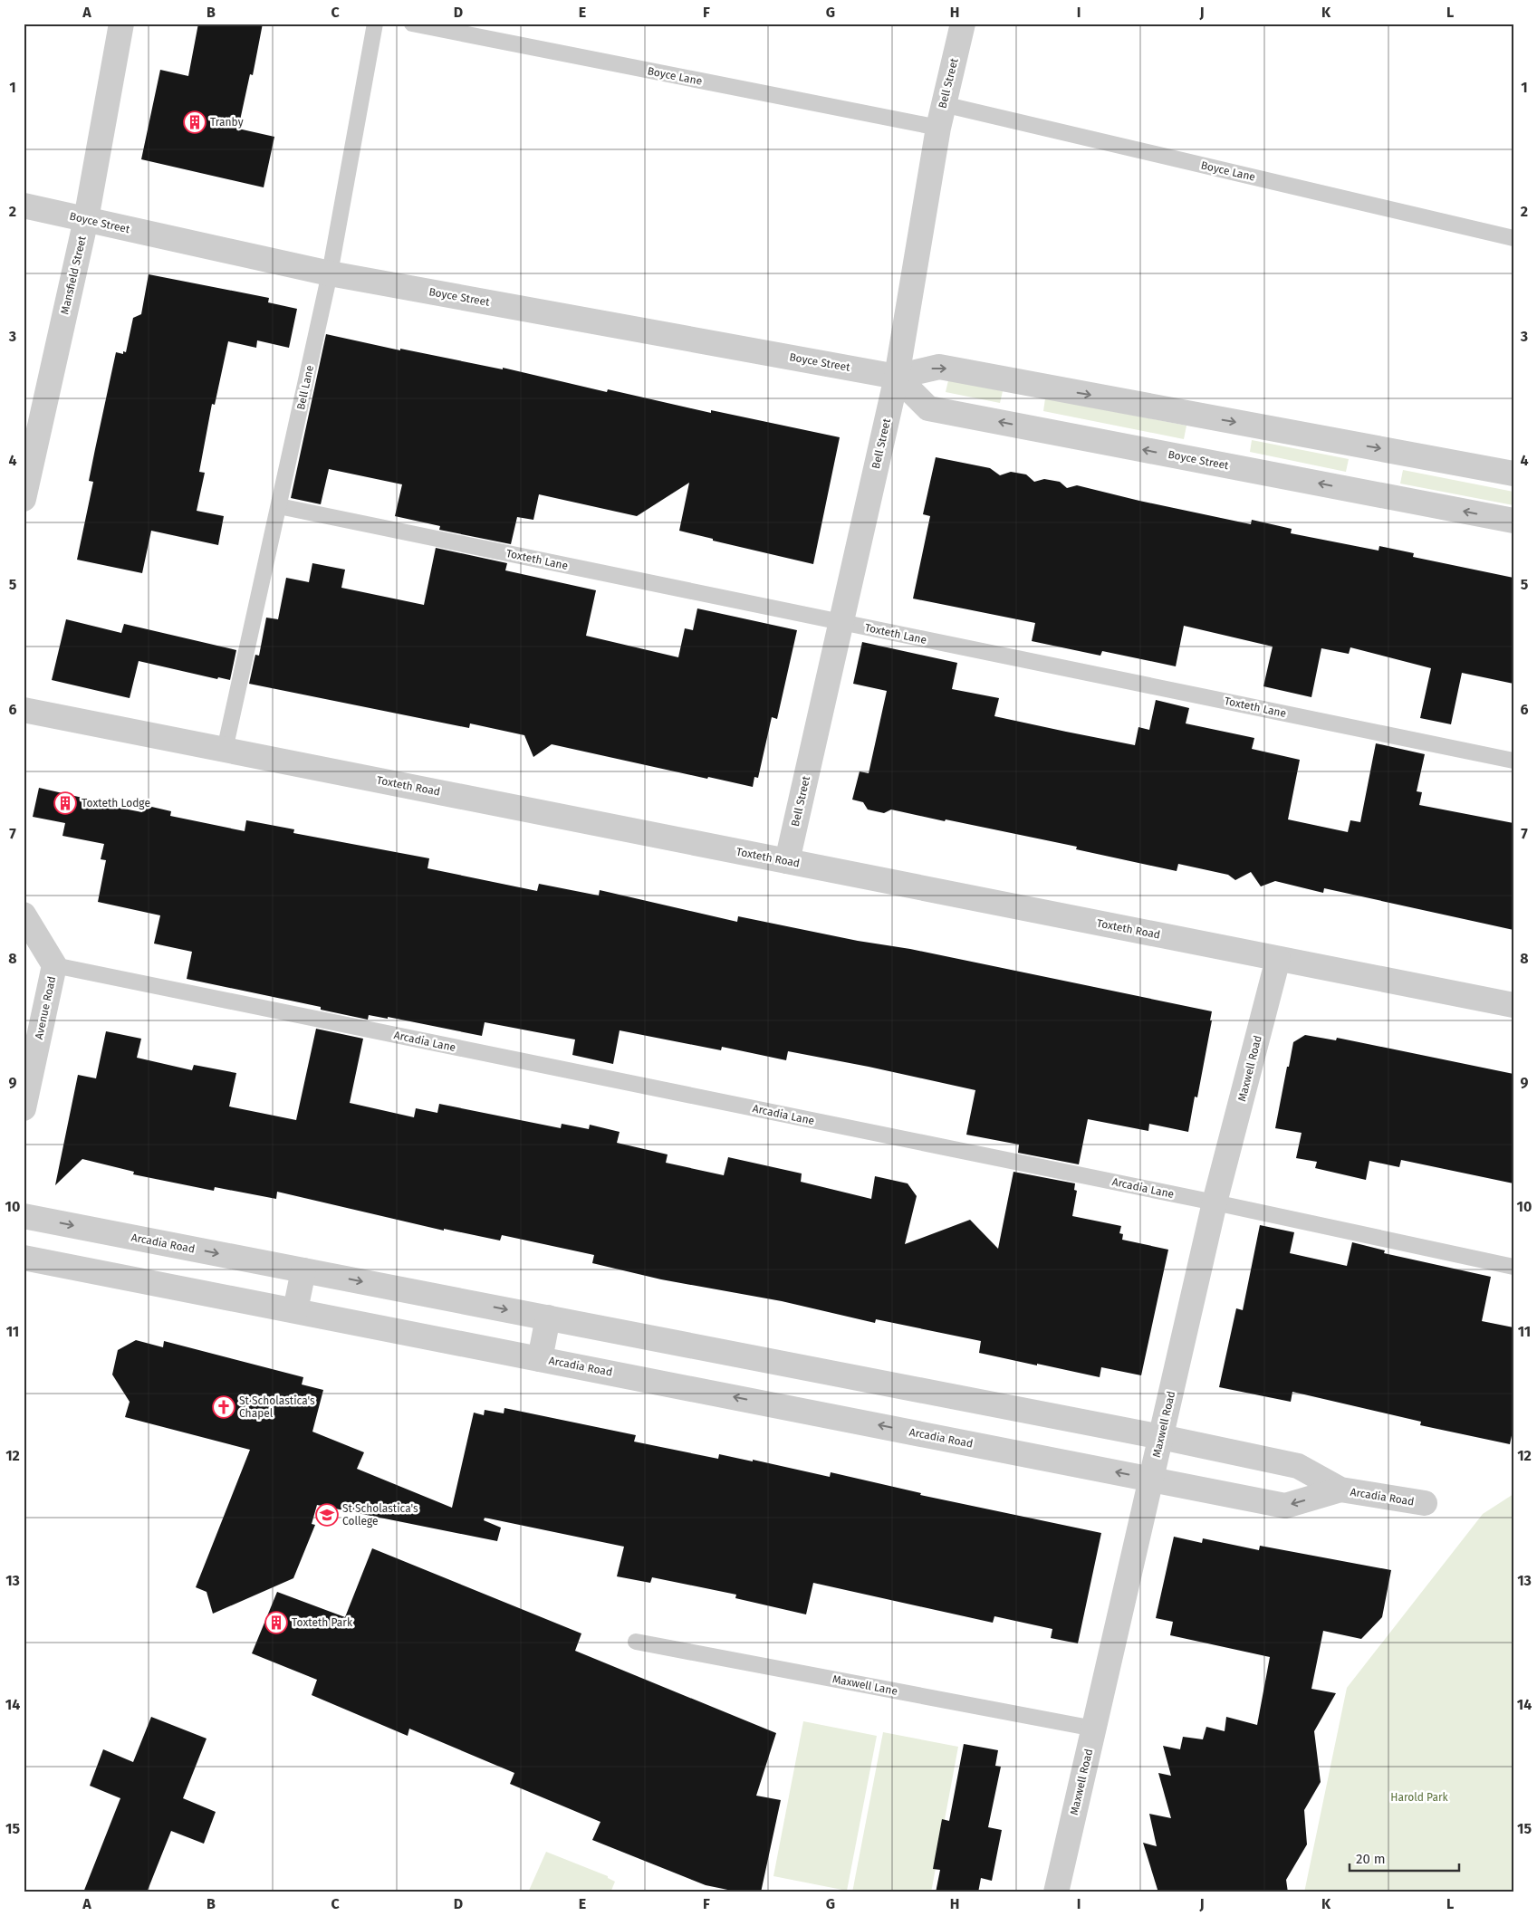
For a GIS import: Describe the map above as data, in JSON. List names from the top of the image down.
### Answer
{
  "streets": {
    "street": [
      "Bell Street",
      "Boyce Street",
      "Mansfield Street",
      "Toxteth Road",
      "Avenue Road",
      "Maxwell Road",
      "Arcadia Road"
    ],
    "lane": [
      "Boyce Lane",
      "Bell Lane",
      "Toxteth Lane",
      "Arcadia Lane",
      "Maxwell Lane"
    ]
  },
  "crossings": [
    ["Boyce Lane", "Bell Street"],
    ["Bell Street", "Boyce Street"],
    ["Bell Street", "Toxteth Lane"],
    ["Bell Street", "Toxteth Road"],
    ["Boyce Street", "Mansfield Street"],
    ["Boyce Street", "Bell Lane"],
    ["Bell Lane", "Toxteth Lane"],
    ["Bell Lane", "Toxteth Road"],
    ["Toxteth Road", "Maxwell Road"],
    ["Avenue Road", "Arcadia Lane"],
    ["Arcadia Lane", "Maxwell Road"],
    ["Maxwell Road", "Arcadia Road"],
    ["Maxwell Road", "Maxwell Lane"]
  ],
  "parks": ["Harold Park"],
  "places": {
    "building": ["Tranby", "Toxteth Lodge", "Toxteth Park"],
    "church": ["St Scholastica's Chapel"],
    "school or university": ["St Scholastica's College"]
  },
  "scale_bar": "20 m",
  "grid": {
    "columns": [
      "A",
      "B",
      "C",
      "D",
      "E",
      "F",
      "G",
      "H",
      "I",
      "J",
      "K",
      "L"
    ],
    "rows": [
      "1",
      "2",
      "3",
      "4",
      "5",
      "6",
      "7",
      "8",
      "9",
      "10",
      "11",
      "12",
      "13",
      "14",
      "15"
    ]
  }
}
